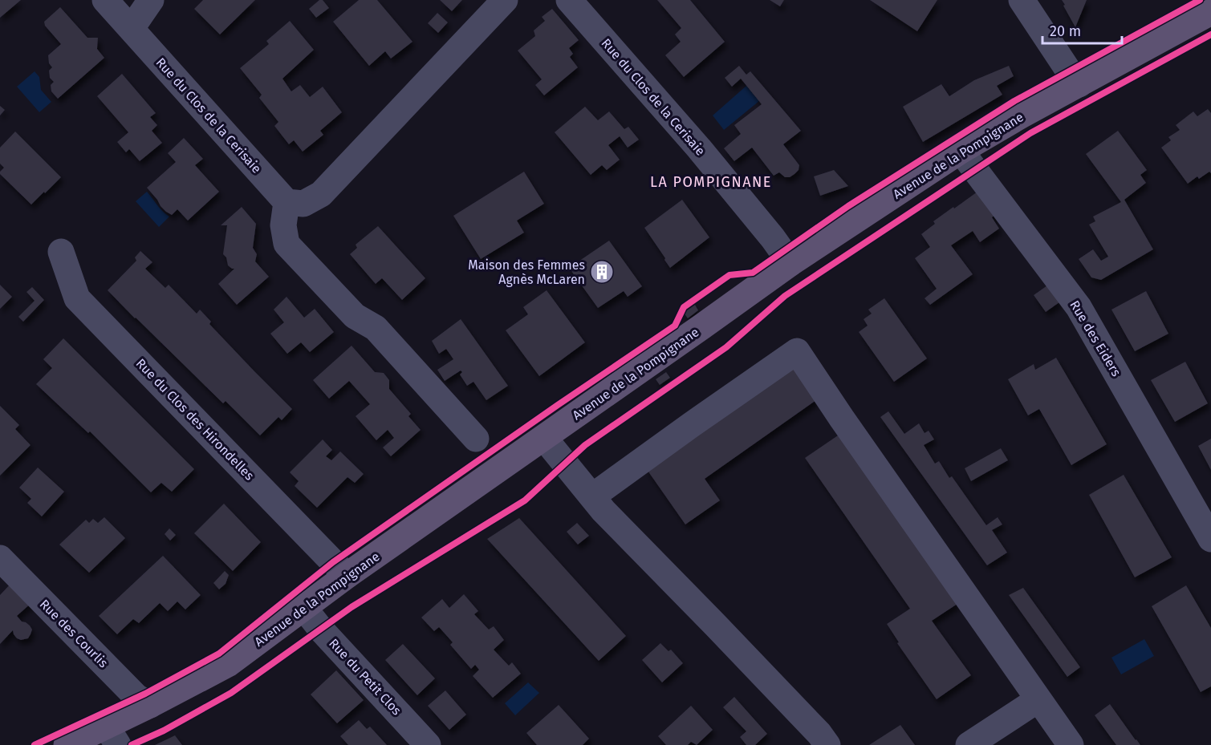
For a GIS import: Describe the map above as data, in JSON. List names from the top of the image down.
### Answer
{
  "streets": {
    "main road": ["Avenue de la Pompignane"],
    "street": [
      "Rue du Clos de la Cerisaie",
      "Rue des Eiders",
      "Rue du Clos des Hirondelles",
      "Rue des Courlis",
      "Rue du Petit Clos"
    ]
  },
  "crossings": [
    ["Rue du Clos de la Cerisaie", "Avenue de la Pompignane"],
    ["Avenue de la Pompignane", "Rue des Eiders"],
    ["Avenue de la Pompignane", "Rue du Clos des Hirondelles"],
    ["Avenue de la Pompignane", "Rue des Courlis"],
    ["Avenue de la Pompignane", "Rue du Petit Clos"]
  ],
  "districts": ["LA POMPIGNANE"],
  "places": {
    "building": ["Maison des Femmes Agnès McLaren"]
  },
  "scale_bar": "20 m"
}
